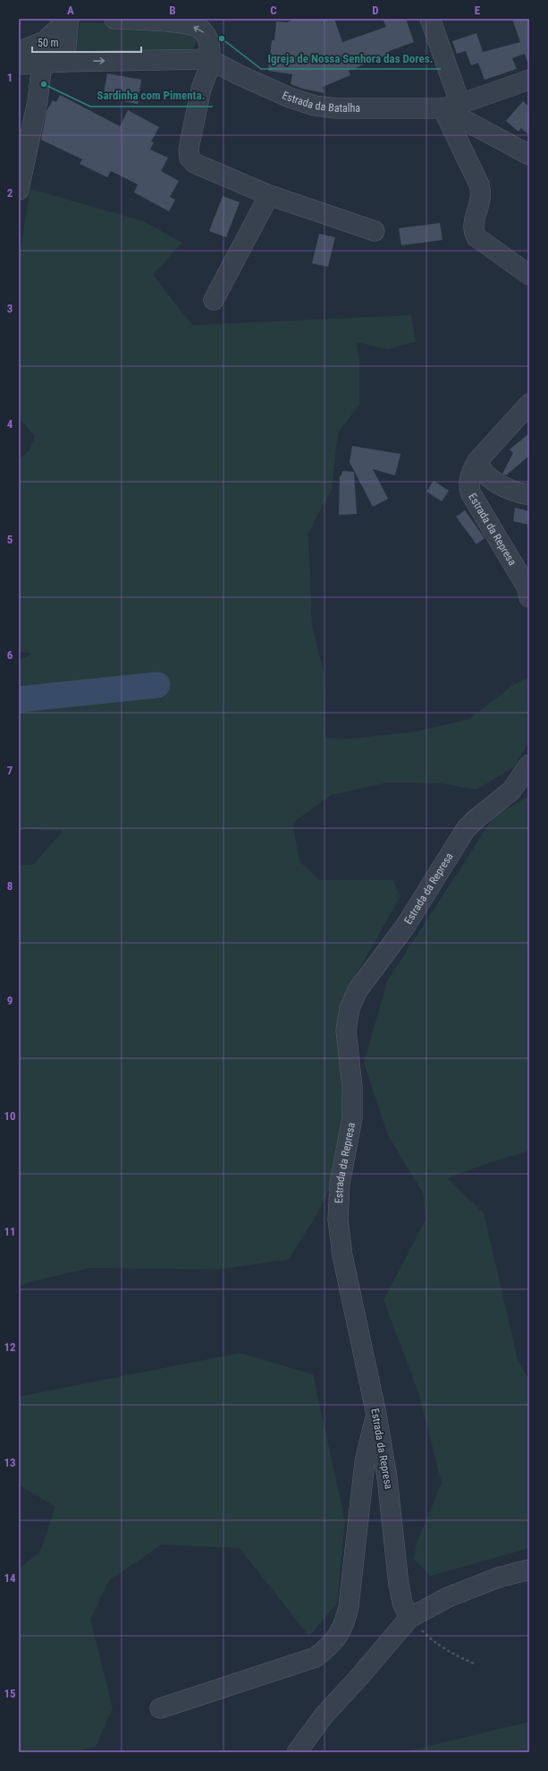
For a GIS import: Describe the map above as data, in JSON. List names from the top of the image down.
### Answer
{
  "streets": {
    "street": ["Estrada da Batalha", "Estrada da Represa"]
  },
  "places": ["Igreja de Nossa Senhora das Dores.", "Sardinha com Pimenta."],
  "scale_bar": "50 m",
  "grid": {
    "columns": [
      "A",
      "B",
      "C",
      "D",
      "E"
    ],
    "rows": [
      "1",
      "2",
      "3",
      "4",
      "5",
      "6",
      "7",
      "8",
      "9",
      "10",
      "11",
      "12",
      "13",
      "14",
      "15"
    ]
  }
}
